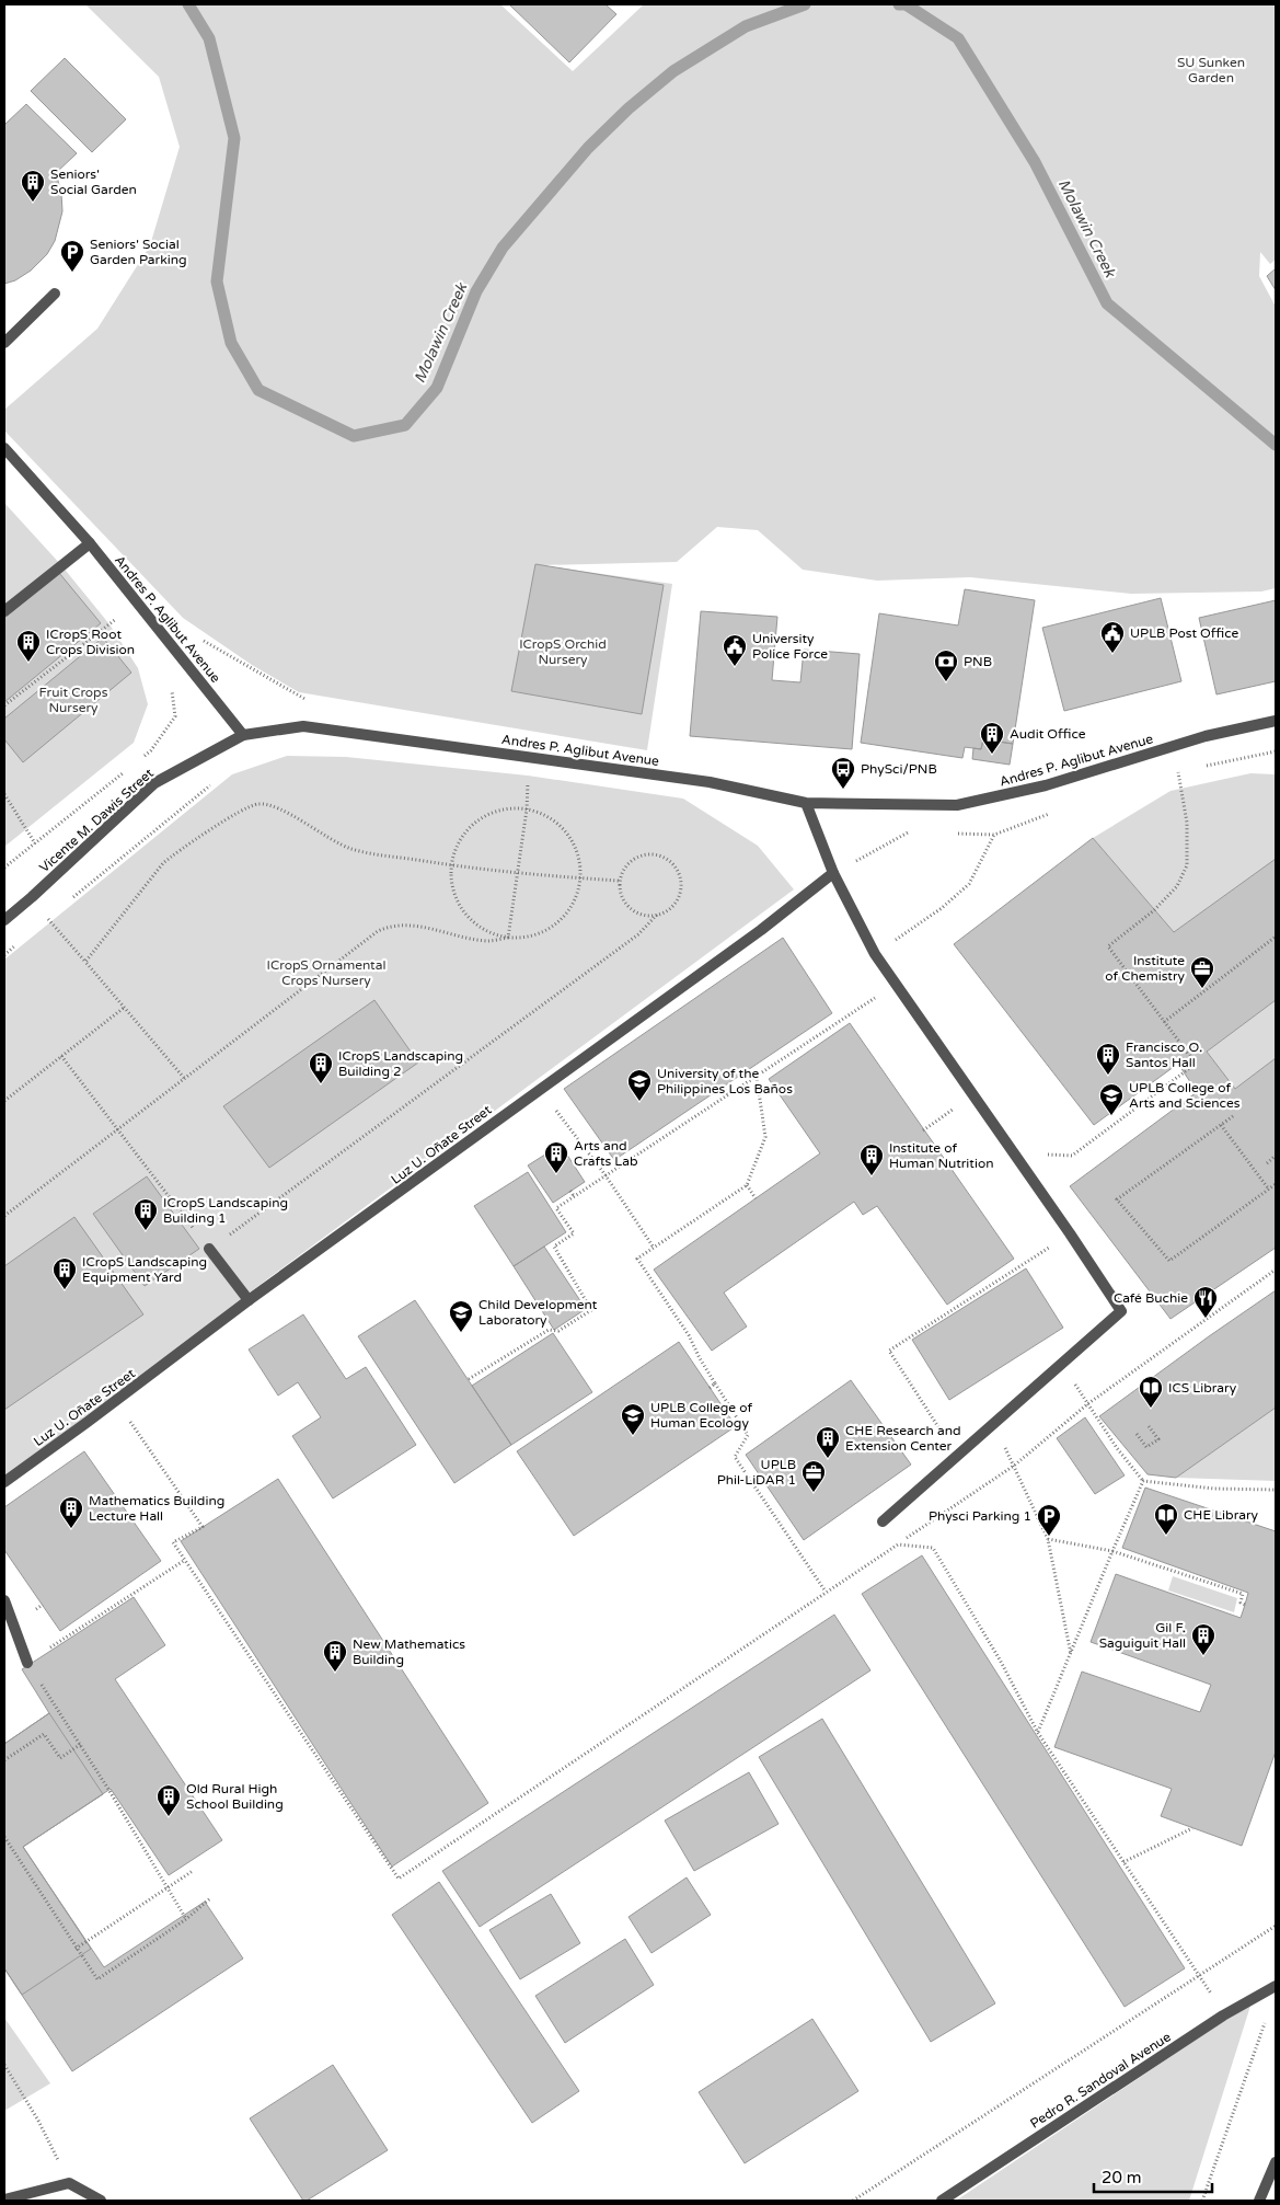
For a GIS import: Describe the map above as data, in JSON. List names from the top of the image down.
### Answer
{
  "streets": {
    "street": [
      "Andres P. Aglibut Avenue",
      "Vicente M. Dawis Street",
      "Luz U. Oñate Street",
      "Pedro R. Sandoval Avenue"
    ]
  },
  "crossings": [
    ["Andres P. Aglibut Avenue", "Vicente M. Dawis Street"]
  ],
  "water": ["Molawin Creek"],
  "parks": [
    "SU Sunken Garden",
    "ICropS Orchid Nursery",
    "Fruit Crops Nursery",
    "ICropS Ornamental Crops Nursery"
  ],
  "places": {
    "building": [
      "Seniors' Social Garden",
      "ICropS Root Crops Division",
      "Audit Office",
      "Francisco O. Santos Hall",
      "ICropS Landscaping Building 2",
      "Arts and Crafts Lab",
      "Institute of Human Nutrition",
      "ICropS Landscaping Building 1",
      "ICropS Landscaping Equipment Yard",
      "CHE Research and Extension Center",
      "Mathematics Building Lecture Hall",
      "Gil F. Saguiguit Hall",
      "New Mathematics Building",
      "Old Rural High School Building"
    ],
    "parking": ["Seniors' Social Garden Parking", "Physci Parking 1"],
    "public building": ["UPLB Post Office", "University Police Force"],
    "bank": ["PNB"],
    "bus stop": ["PhySci/PNB"],
    "office": ["Institute of Chemistry", "UPLB Phil-LiDAR 1"],
    "school or university": [
      "University of the Philippines Los Baños",
      "UPLB College of Arts and Sciences",
      "Child Development Laboratory",
      "UPLB College of Human Ecology"
    ],
    "restaurant": ["Café Buchie"],
    "library": ["ICS Library", "CHE Library"]
  },
  "scale_bar": "20 m"
}
